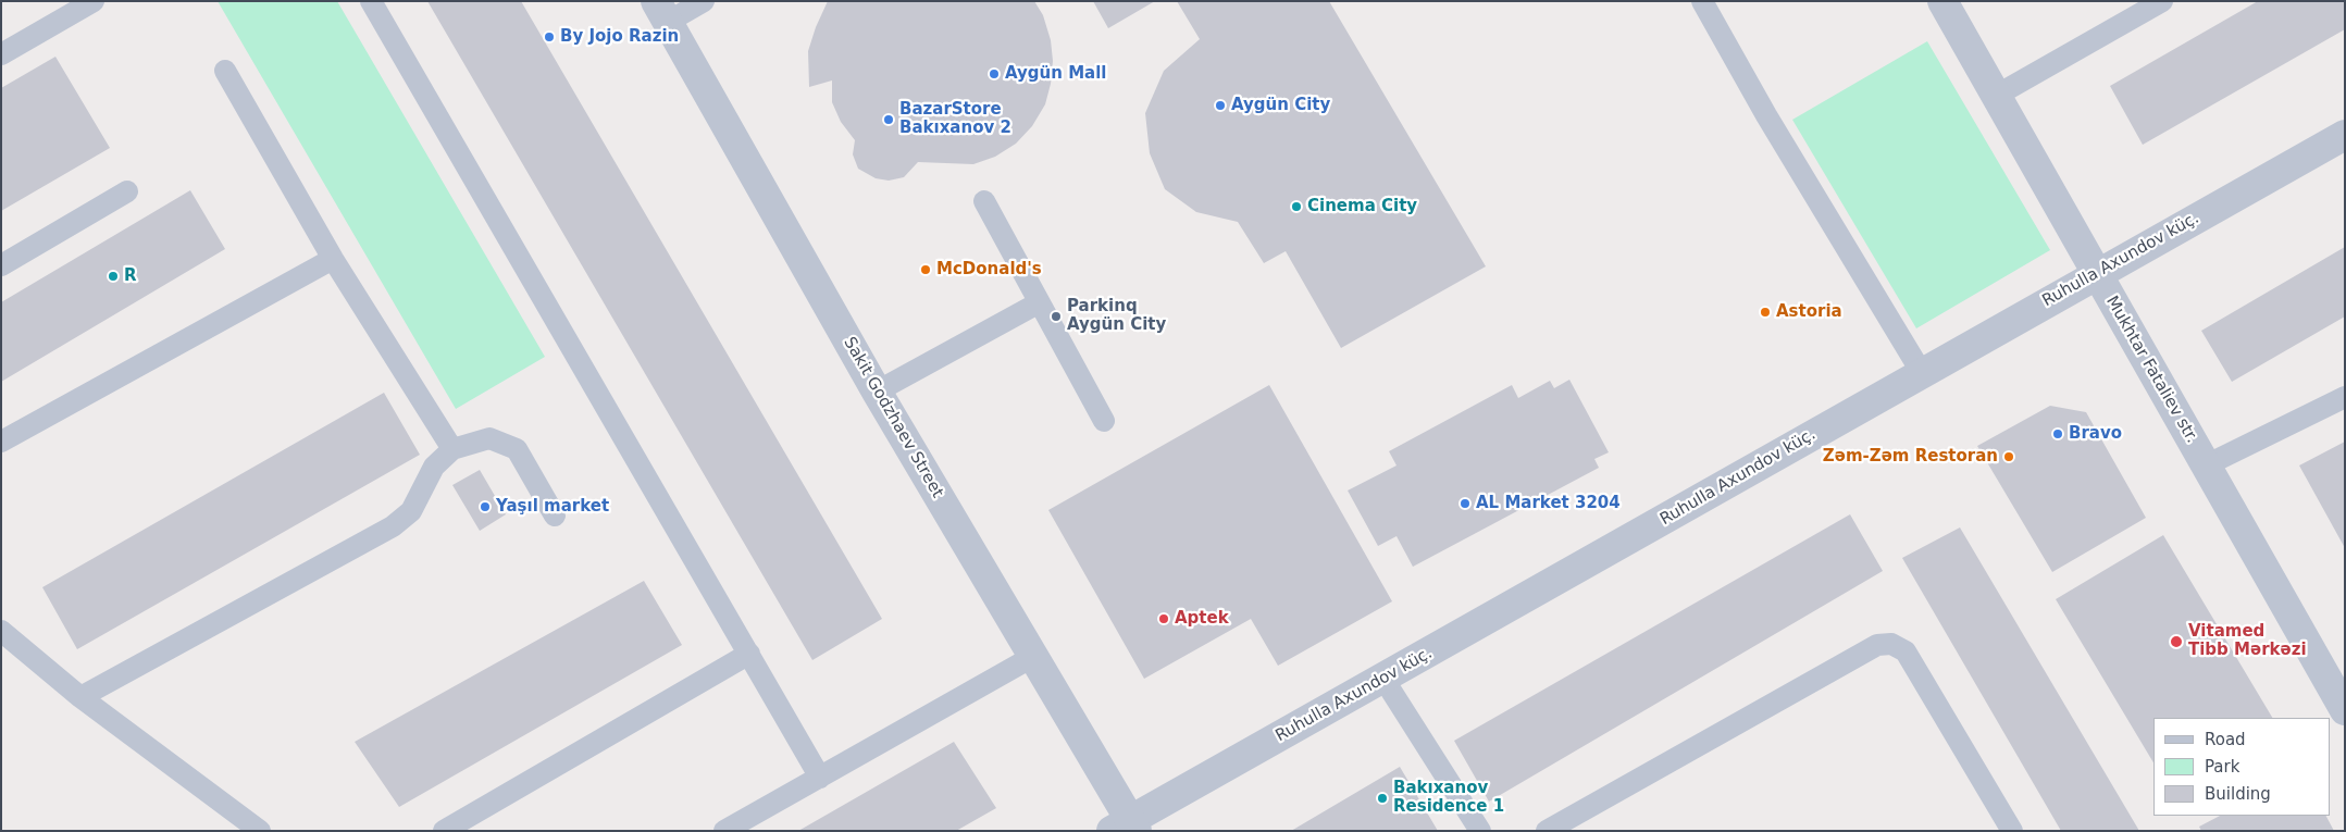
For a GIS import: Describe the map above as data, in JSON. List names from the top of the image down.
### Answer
{
  "streets": {
    "street": ["Ruhulla Axundov küç.", "Mukhtar Fataliev str.", "Sakit Godzhaev Street"]
  },
  "crossings": [
    ["Ruhulla Axundov küç.", "Mukhtar Fataliev str."],
    ["Ruhulla Axundov küç.", "Sakit Godzhaev Street"]
  ],
  "places": [
    "By Jojo Razin",
    "Aygün Mall",
    "Aygün City",
    "BazarStore Bakıxanov 2",
    "Cinema City",
    "McDonald's",
    "R",
    "Astoria",
    "Parkinq Aygün City",
    "Bravo",
    "Zəm-Zəm Restoran",
    "AL Market 3204",
    "Yaşıl market",
    "Aptek",
    "Vitamed Tibb Mərkəzi",
    "Bakıxanov Residence 1"
  ],
  "legend": ["Road", "Park", "Building"]
}
